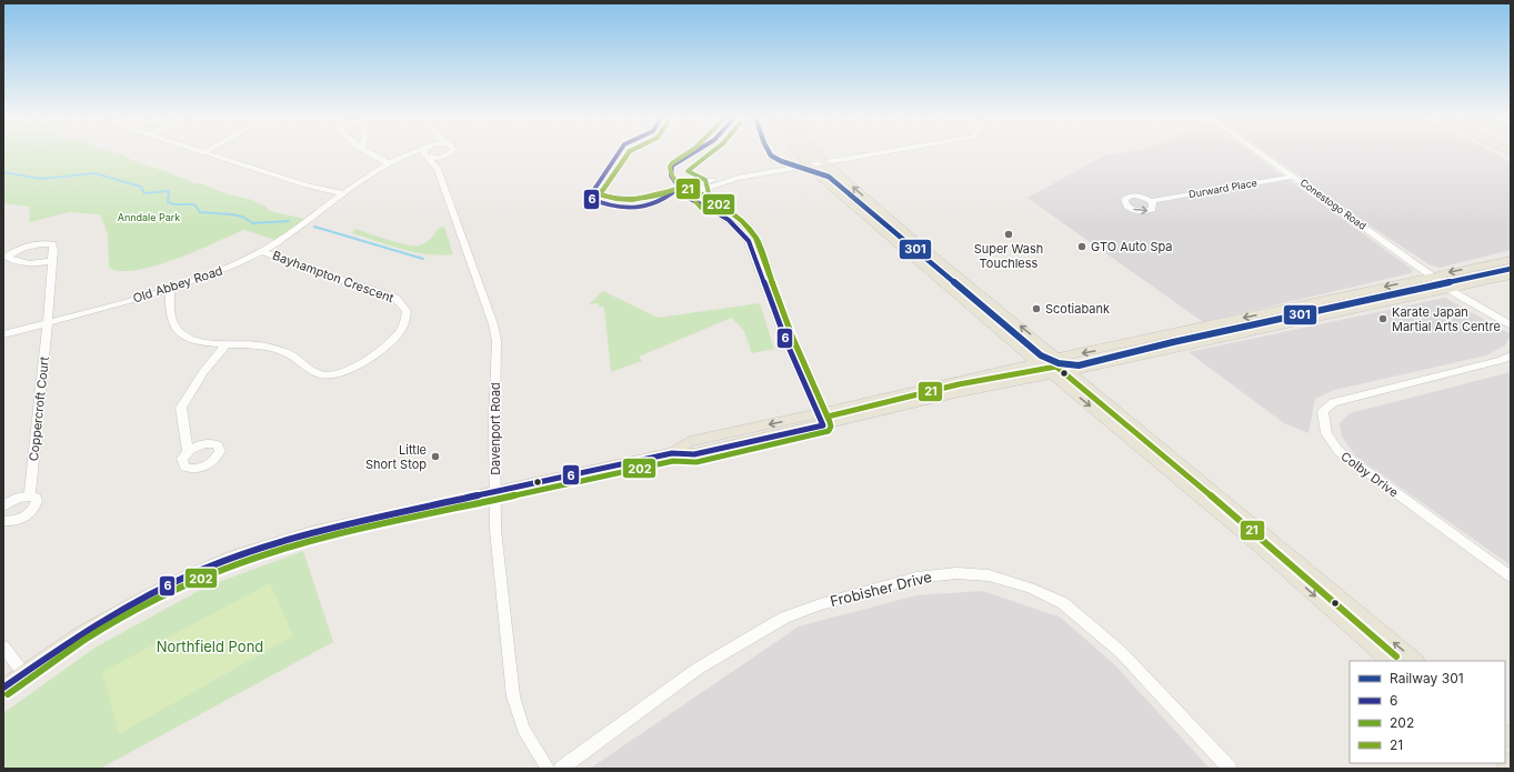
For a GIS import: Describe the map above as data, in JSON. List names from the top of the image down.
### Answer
{
  "streets": {
    "street": [
      "Durward Place",
      "Conestogo Road",
      "Bayhampton Crescent",
      "Old Abbey Road",
      "Coppercroft Court",
      "Davenport Road",
      "Colby Drive",
      "Frobisher Drive"
    ]
  },
  "crossings": [
    ["Durward Place", "Conestogo Road"],
    ["Bayhampton Crescent", "Old Abbey Road"],
    ["Old Abbey Road", "Coppercroft Court"],
    ["Old Abbey Road", "Davenport Road"]
  ],
  "parks": ["Anndale Park", "Northfield Pond"],
  "places": [
    "Super Wash Touchless",
    "GTO Auto Spa",
    "Scotiabank",
    "Karate Japan Martial Arts Centre",
    "Little Short Stop"
  ],
  "lines": [
    "rail line 301",
    "transit line 6",
    "transit line 202",
    "transit line 21"
  ],
  "legend": [
    "Railway 301",
    "6",
    "202",
    "21"
  ]
}
